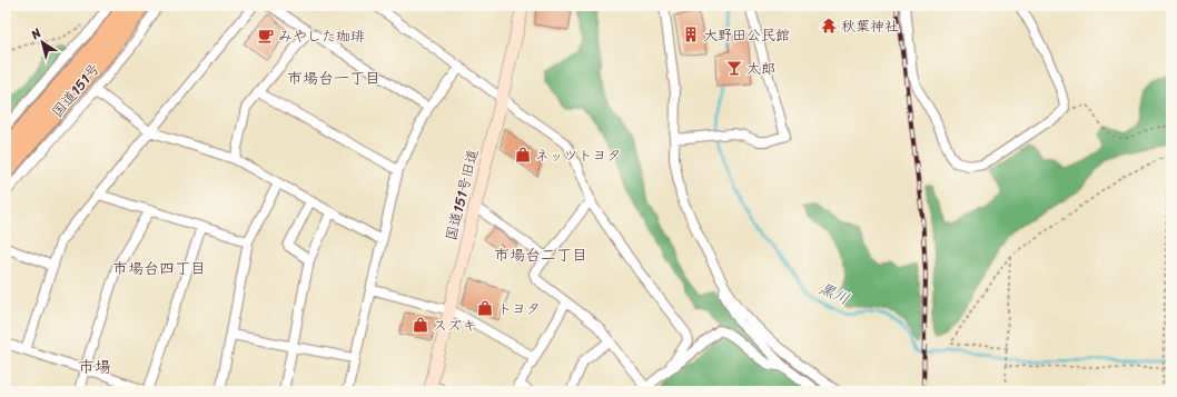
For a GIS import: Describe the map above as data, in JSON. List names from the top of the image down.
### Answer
{
  "streets": {
    "highway": ["国道151号"],
    "street": ["国道151号旧道"]
  },
  "districts": [
    "市場台一丁目",
    "市場台二丁目",
    "市場台四丁目",
    "市場"
  ],
  "water": ["黒川"],
  "places": {
    "temple": ["秋葉神社"],
    "building": ["大野田公民館"],
    "cafe": ["みやした珈琲"],
    "bar": ["太郎"],
    "shop": ["ネッツトヨタ", "トヨタ", "スズキ"]
  },
  "north": "top left"
}
